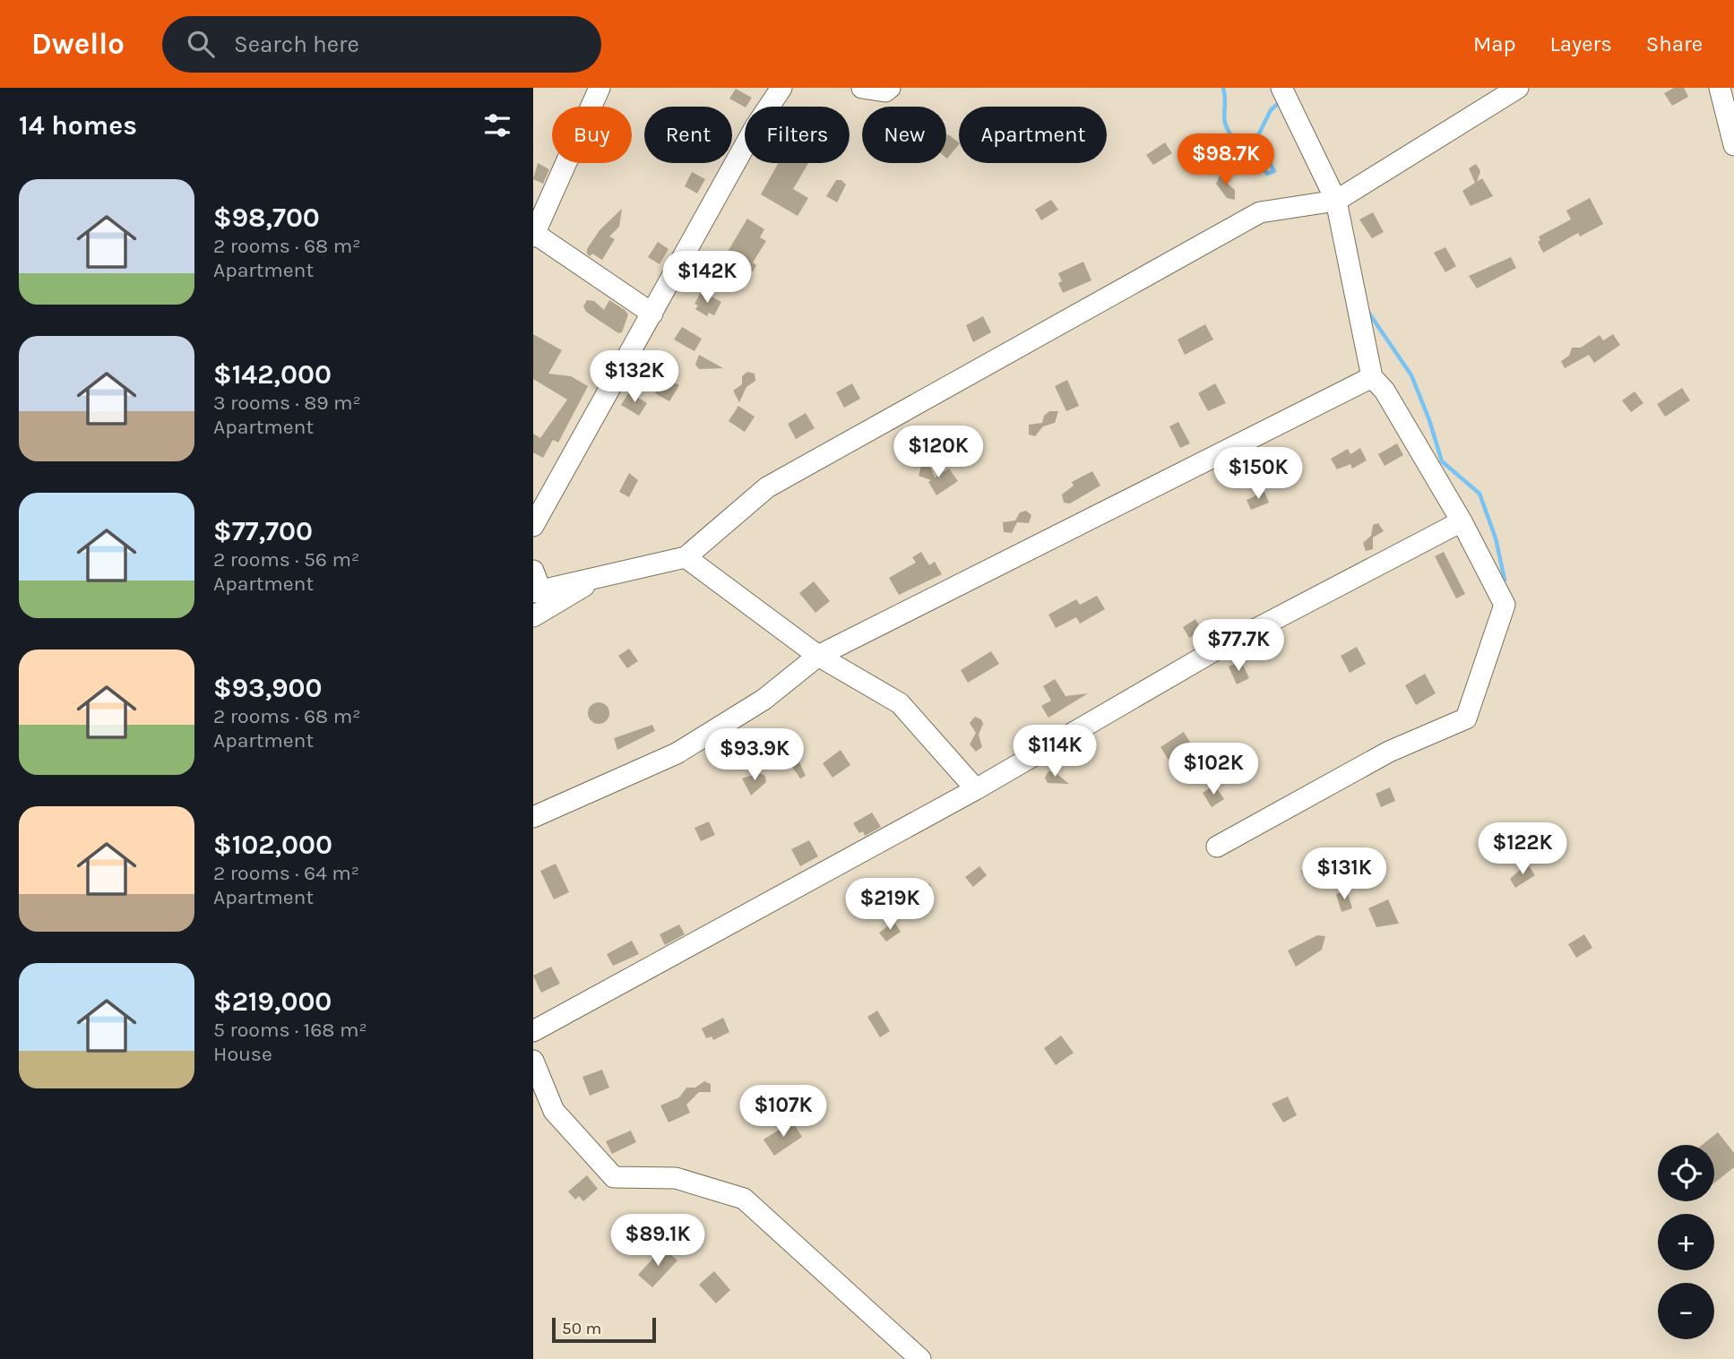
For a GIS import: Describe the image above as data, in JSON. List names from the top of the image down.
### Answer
{
  "scale_bar": "50 m",
  "page": {
    "header": "Dwello",
    "search": "Search here",
    "nav": ["Map", "Layers", "Share"],
    "heading": "14 homes",
    "chip": [
      "Buy",
      "Rent",
      "Filters",
      "New",
      "Apartment"
    ],
    "price": [
      "$98.7K",
      "$142K",
      "$132K",
      "$120K",
      "$150K",
      "$77.7K",
      "$114K",
      "$93.9K",
      "$102K",
      "$122K",
      "$131K",
      "$219K",
      "$107K",
      "$89.1K"
    ],
    "list": [
      {
        "name": "$98,700",
        "note": "2 rooms · 68 m² · Apartment"
      },
      {
        "name": "$142,000",
        "note": "3 rooms · 89 m² · Apartment"
      },
      {
        "name": "$77,700",
        "note": "2 rooms · 56 m² · Apartment"
      },
      {
        "name": "$93,900",
        "note": "2 rooms · 68 m² · Apartment"
      },
      {
        "name": "$102,000",
        "note": "2 rooms · 64 m² · Apartment"
      },
      {
        "name": "$219,000",
        "note": "5 rooms · 168 m² · House"
      }
    ],
    "map_buttons": ["+", "−"],
    "scale": "50 m"
  }
}
